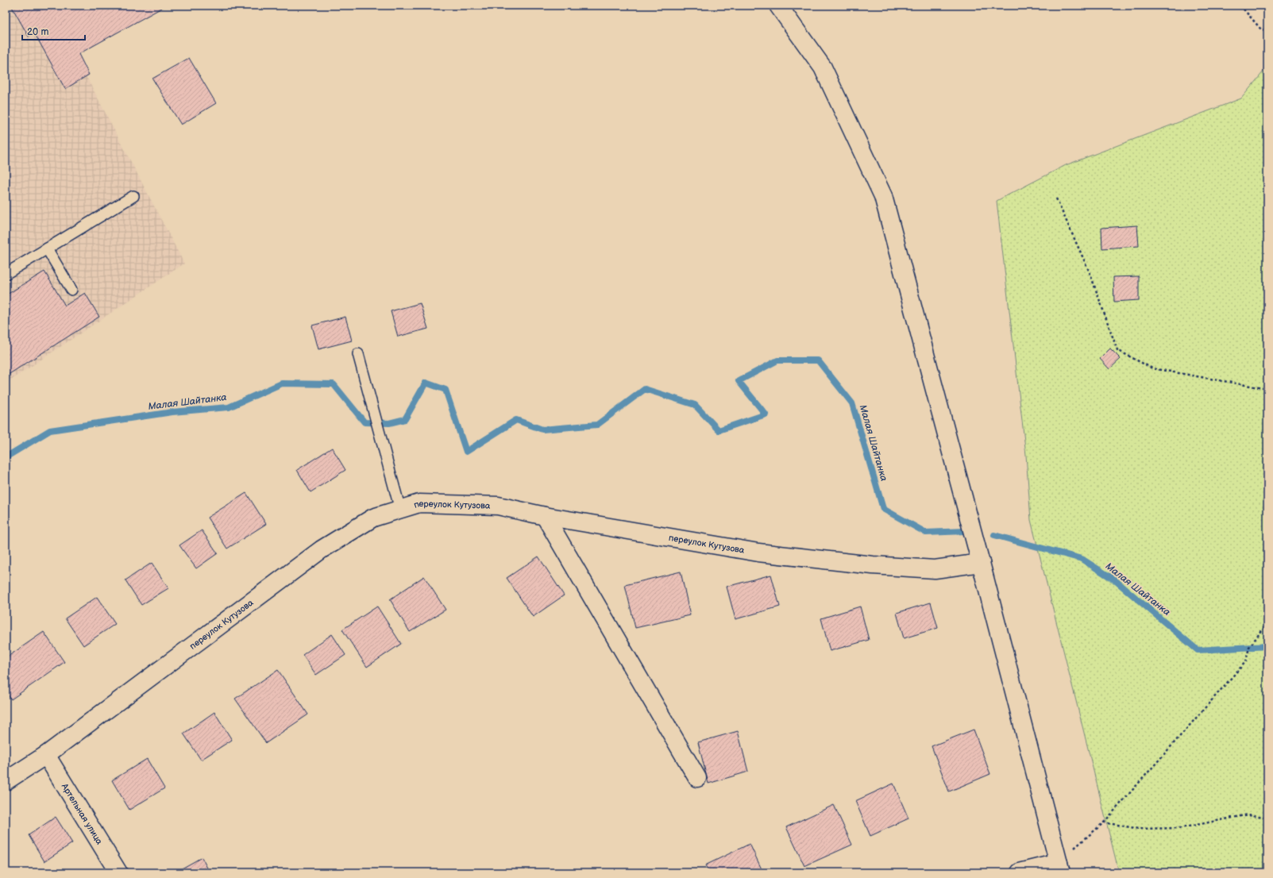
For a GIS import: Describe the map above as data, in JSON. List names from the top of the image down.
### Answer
{
  "streets": {
    "street": ["переулок Кутузова", "Артельная улица"]
  },
  "crossings": [
    ["переулок Кутузова", "Артельная улица"]
  ],
  "water": ["Малая Шайтанка"],
  "scale_bar": "20 m"
}
